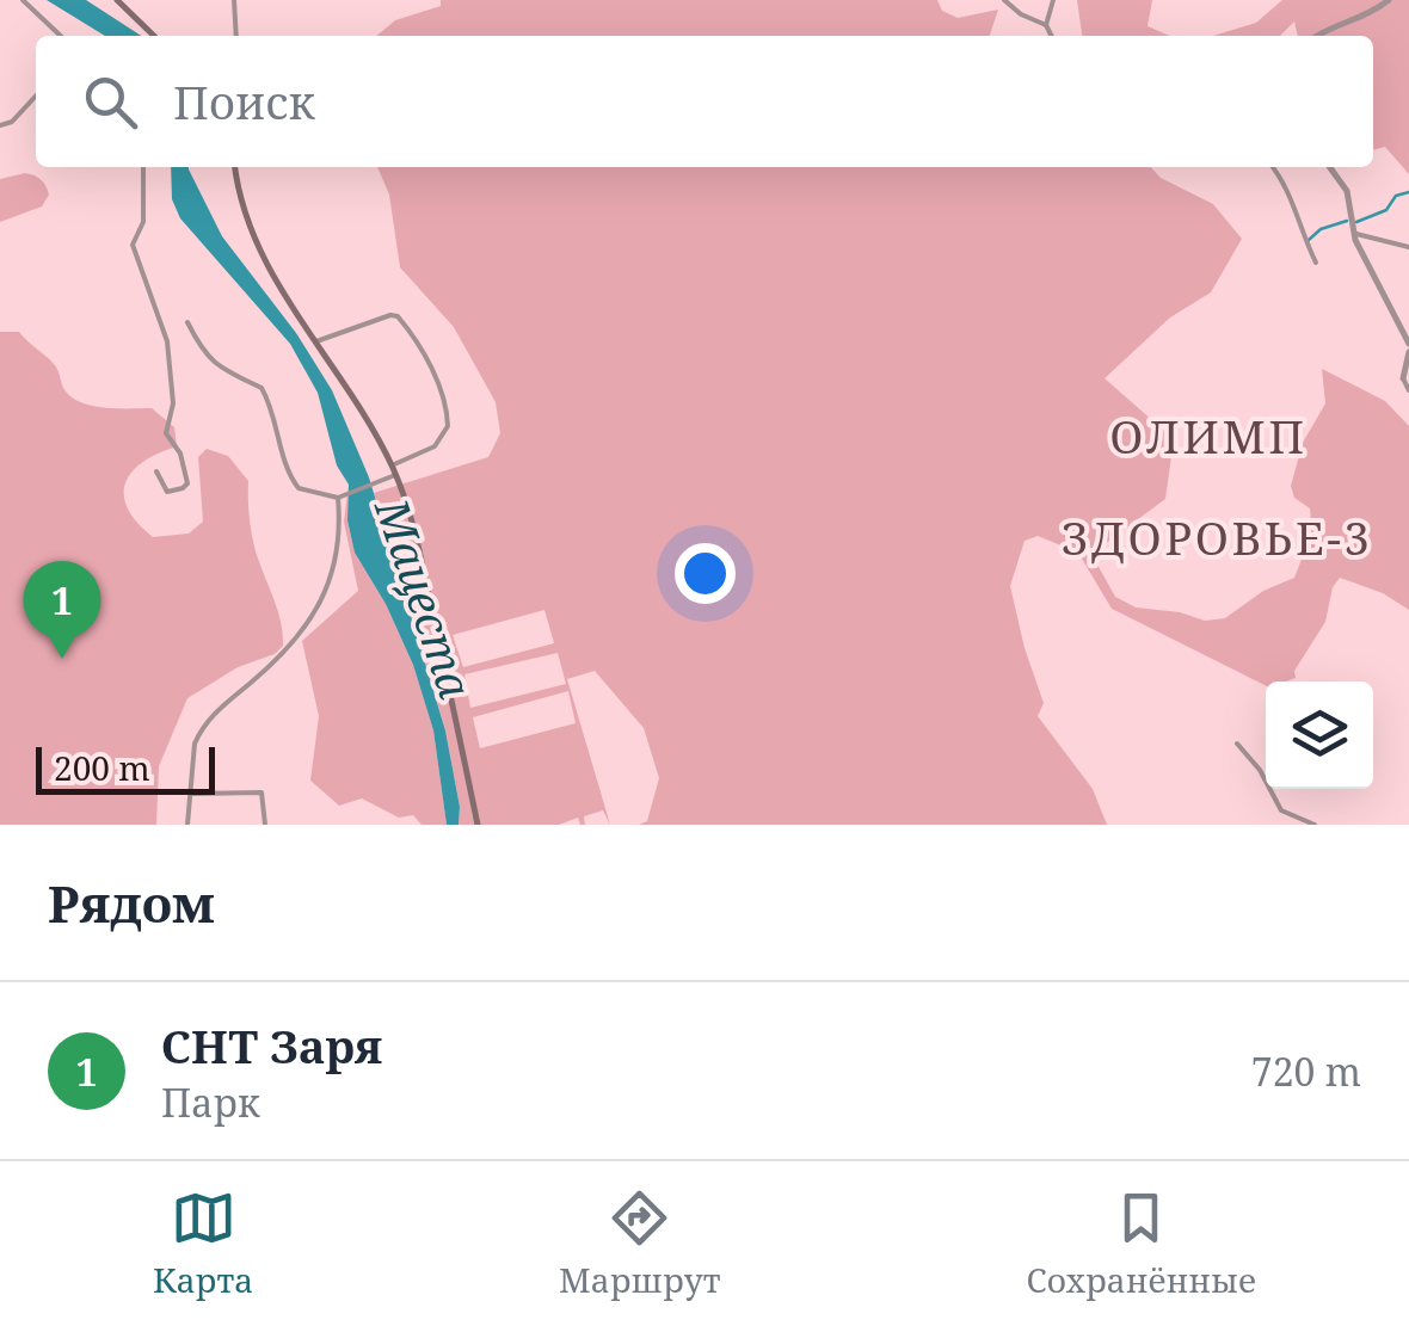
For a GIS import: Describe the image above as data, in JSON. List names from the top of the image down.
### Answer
{
  "districts": ["ОЛИМП", "ЗДОРОВЬЕ-3"],
  "water": ["Мацеста"],
  "scale_bar": "200 m",
  "page": {
    "search": "Поиск",
    "pins": "1",
    "scale": "200 m",
    "heading": "Рядом",
    "list": [
      {
        "mark": "1",
        "name": "СНТ Заря",
        "note": "Парк",
        "value": "720 m"
      }
    ],
    "nav": ["Карта", "Маршрут", "Сохранённые"]
  }
}
